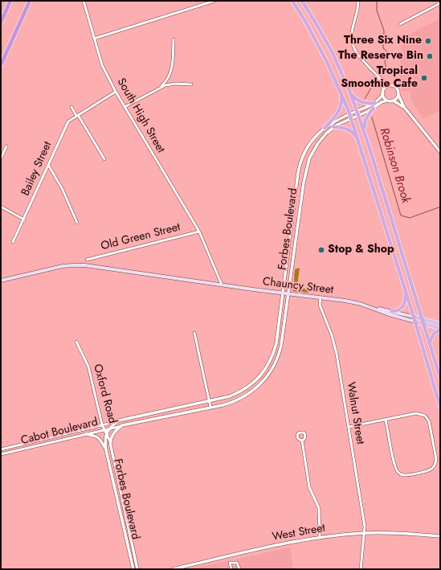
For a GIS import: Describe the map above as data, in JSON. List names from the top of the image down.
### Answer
{
  "streets": {
    "main road": ["Chauncy Street"],
    "street": [
      "South High Street",
      "Bailey Street",
      "Forbes Boulevard",
      "Old Green Street",
      "Oxford Road",
      "Walnut Street",
      "Cabot Boulevard",
      "West Street"
    ]
  },
  "crossings": [
    ["South High Street", "Bailey Street"],
    ["South High Street", "Old Green Street"],
    ["Forbes Boulevard", "Chauncy Street"],
    ["Forbes Boulevard", "Oxford Road"],
    ["Forbes Boulevard", "Cabot Boulevard"],
    ["Chauncy Street", "Walnut Street"],
    ["Oxford Road", "Cabot Boulevard"],
    ["Walnut Street", "West Street"]
  ],
  "water": ["Robinson Brook"],
  "places": [
    "Three Six Nine",
    "The Reserve Bin",
    "Tropical Smoothie Cafe",
    "Stop & Shop"
  ]
}
